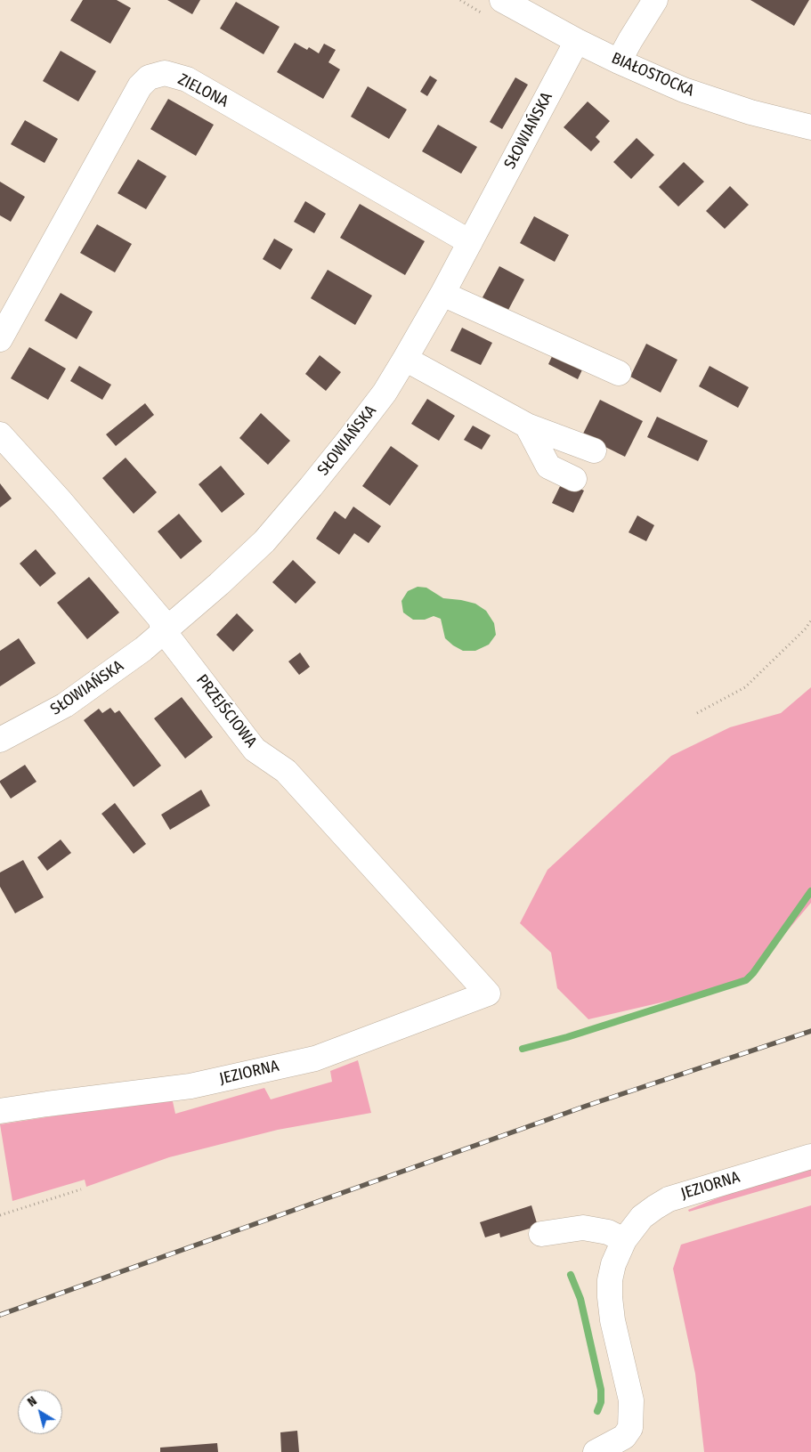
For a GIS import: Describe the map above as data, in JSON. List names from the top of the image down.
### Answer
{
  "streets": {
    "street": [
      "BIAŁOSTOCKA",
      "ZIELONA",
      "SŁOWIAŃSKA",
      "PRZEJŚCIOWA",
      "JEZIORNA"
    ]
  },
  "crossings": [
    ["BIAŁOSTOCKA", "SŁOWIAŃSKA"],
    ["ZIELONA", "SŁOWIAŃSKA"],
    ["SŁOWIAŃSKA", "PRZEJŚCIOWA"],
    ["PRZEJŚCIOWA", "JEZIORNA"]
  ],
  "north": "top left"
}
